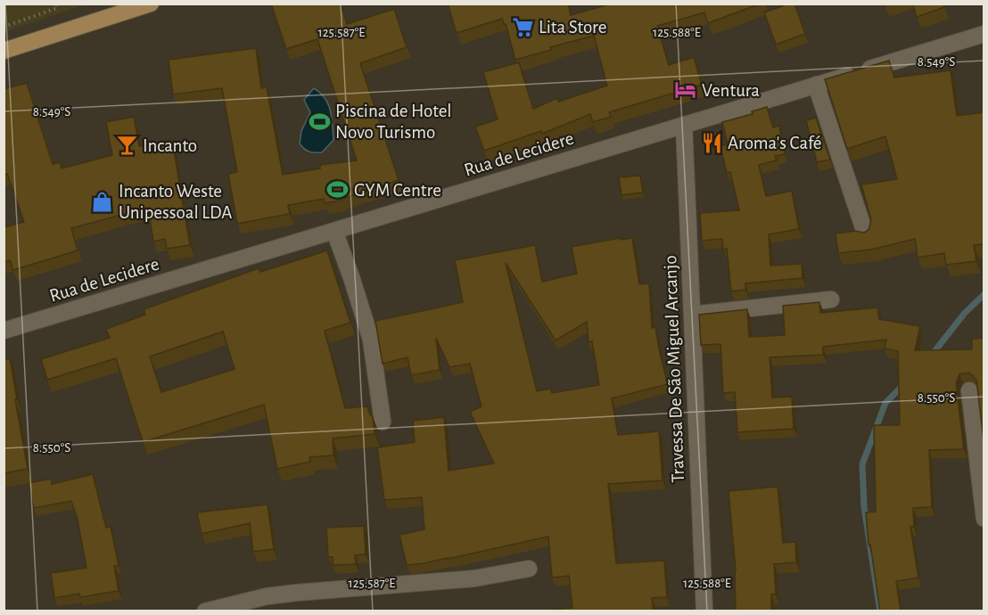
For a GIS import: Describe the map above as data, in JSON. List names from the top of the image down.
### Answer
{
  "streets": {
    "street": ["Rua de Lecidere", "Travessa De São Miguel Arcanjo"]
  },
  "crossings": [
    ["Rua de Lecidere", "Travessa De São Miguel Arcanjo"]
  ],
  "places": {
    "supermarket": ["Lita Store"],
    "hotel": ["Ventura"],
    "sports": ["Piscina de Hotel Novo Turismo", "GYM Centre"],
    "restaurant": ["Aroma's Café"],
    "bar": ["Incanto"],
    "shop": ["Incanto Weste Unipessoal LDA"]
  },
  "coordinates": [
    "125.587°E",
    "125.588°E",
    "8.549°S",
    "8.550°S"
  ]
}
